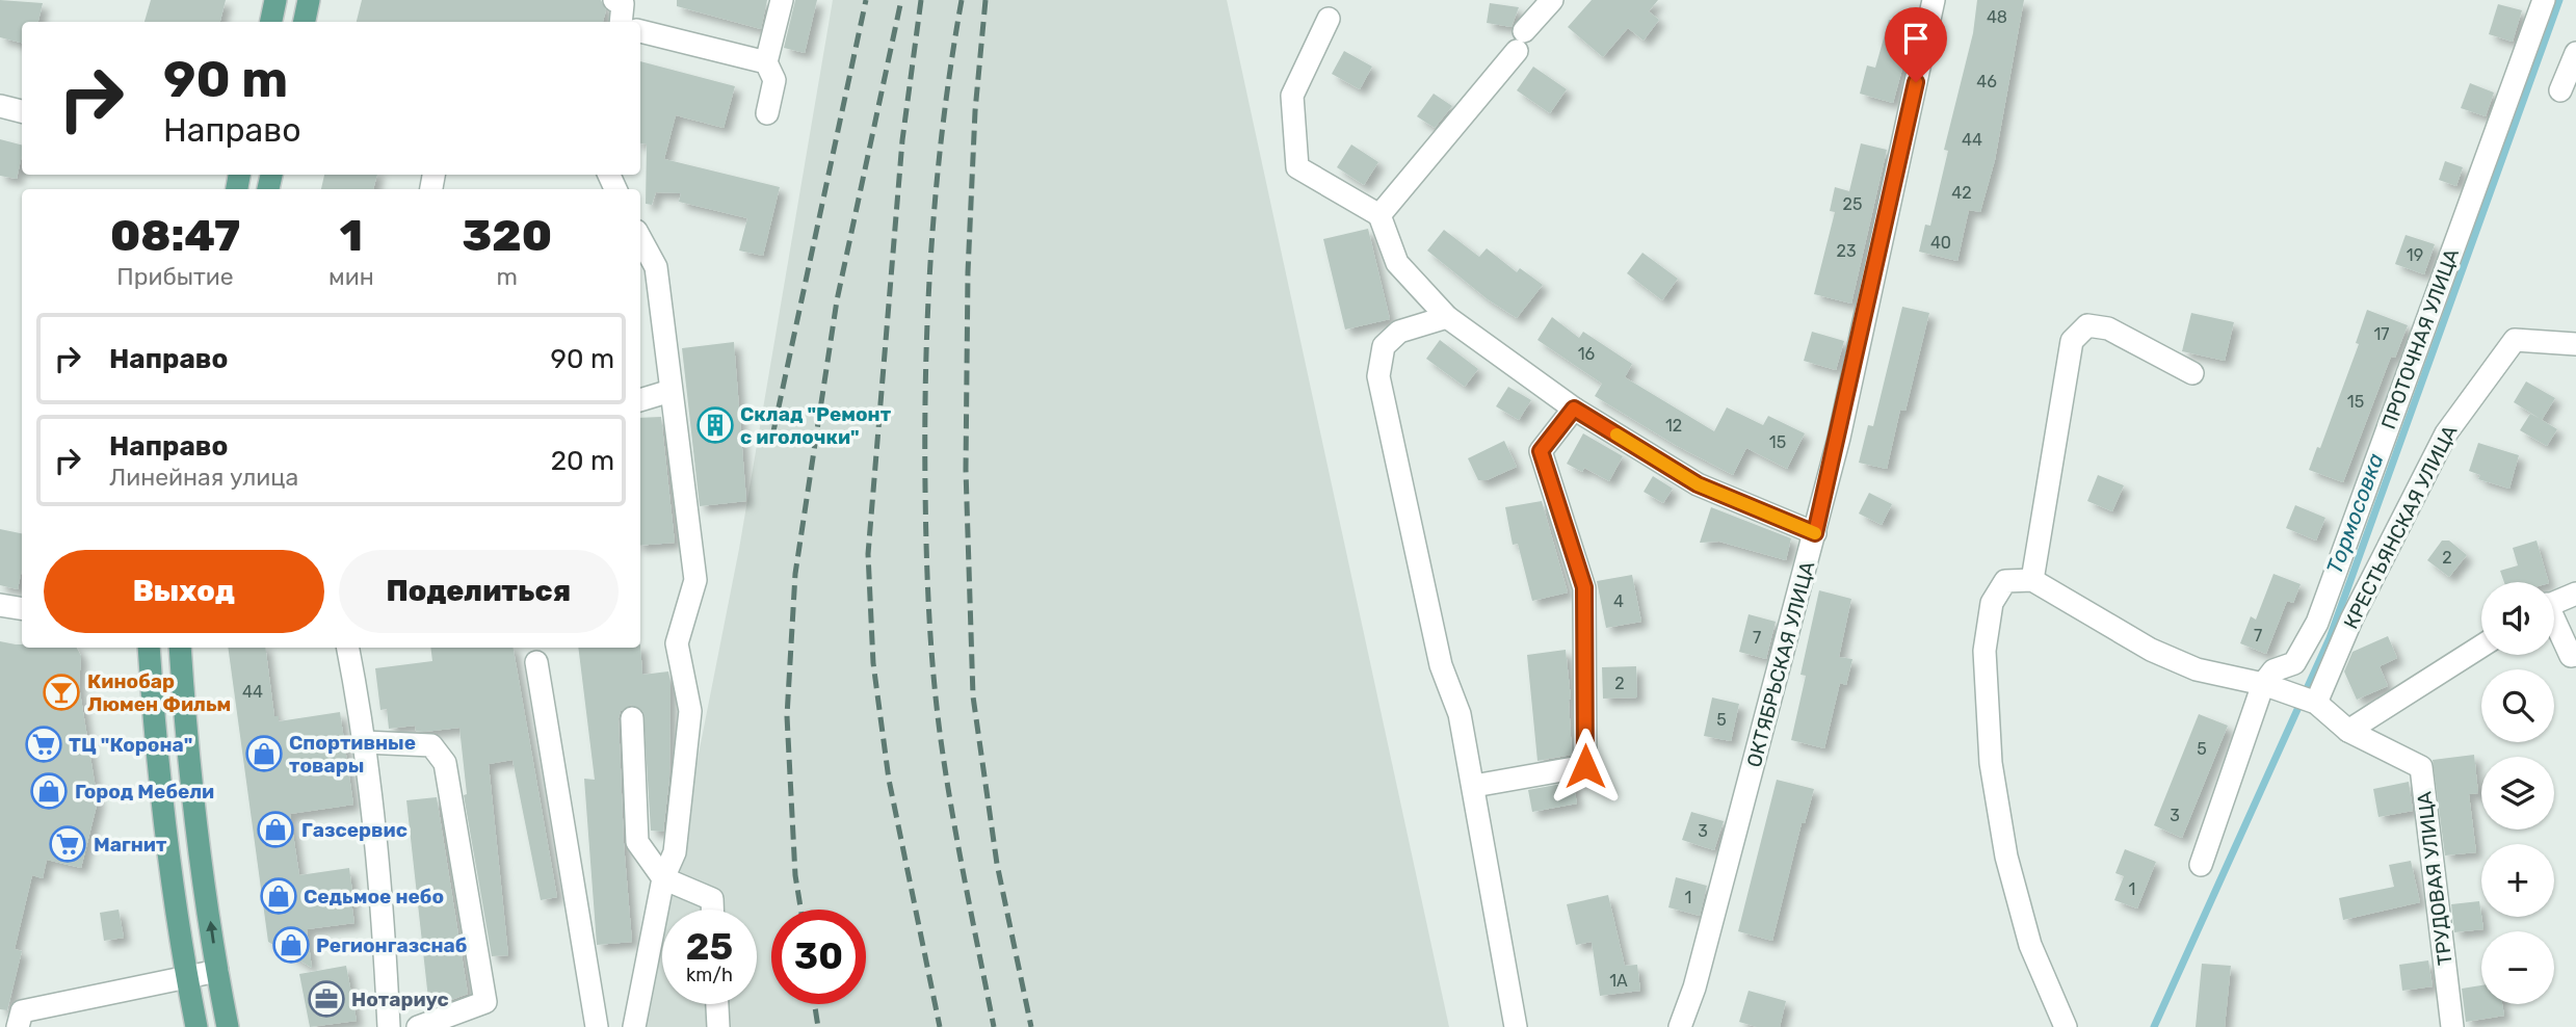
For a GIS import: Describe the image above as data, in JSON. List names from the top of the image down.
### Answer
{
  "streets": {
    "street": [
      "ПРОТОЧНАЯ УЛИЦА",
      "КРЕСТЬЯНСКАЯ УЛИЦА",
      "ОКТЯБРЬСКАЯ УЛИЦА",
      "ТРУДОВАЯ УЛИЦА"
    ]
  },
  "water": ["Тормосовка"],
  "places": {
    "building": ["Склад \"Ремонт с иголочки\""],
    "bar": ["Кинобар Люмен Фильм"],
    "supermarket": ["ТЦ \"Корона\"", "Магнит"],
    "shop": [
      "Спортивные товары",
      "Город Мебели",
      "Газсервис",
      "Седьмое небо",
      "Регионгазснаб"
    ],
    "office": ["Нотариус"]
  },
  "house_numbers": [
    "48",
    "46",
    "44",
    "42",
    "25",
    "40",
    "23",
    "19",
    "17",
    "16",
    "15",
    "12",
    "15",
    "2",
    "4",
    "7",
    "7",
    "2",
    "44",
    "5",
    "5",
    "3",
    "3",
    "1",
    "1",
    "1А"
  ],
  "page": {
    "turn": ["90 m", "Направо"],
    "eta": [
      "08:47",
      "Прибытие",
      "1",
      "мин",
      "320",
      "m"
    ],
    "list": [
      {
        "name": "Направо",
        "value": "90 m"
      },
      {
        "name": "Направо",
        "note": "Линейная улица",
        "value": "20 m"
      }
    ],
    "buttons": ["Выход", "Поделиться"],
    "map_buttons": ["+", "−"],
    "speed": "25 km/h",
    "limit": "30"
  }
}
